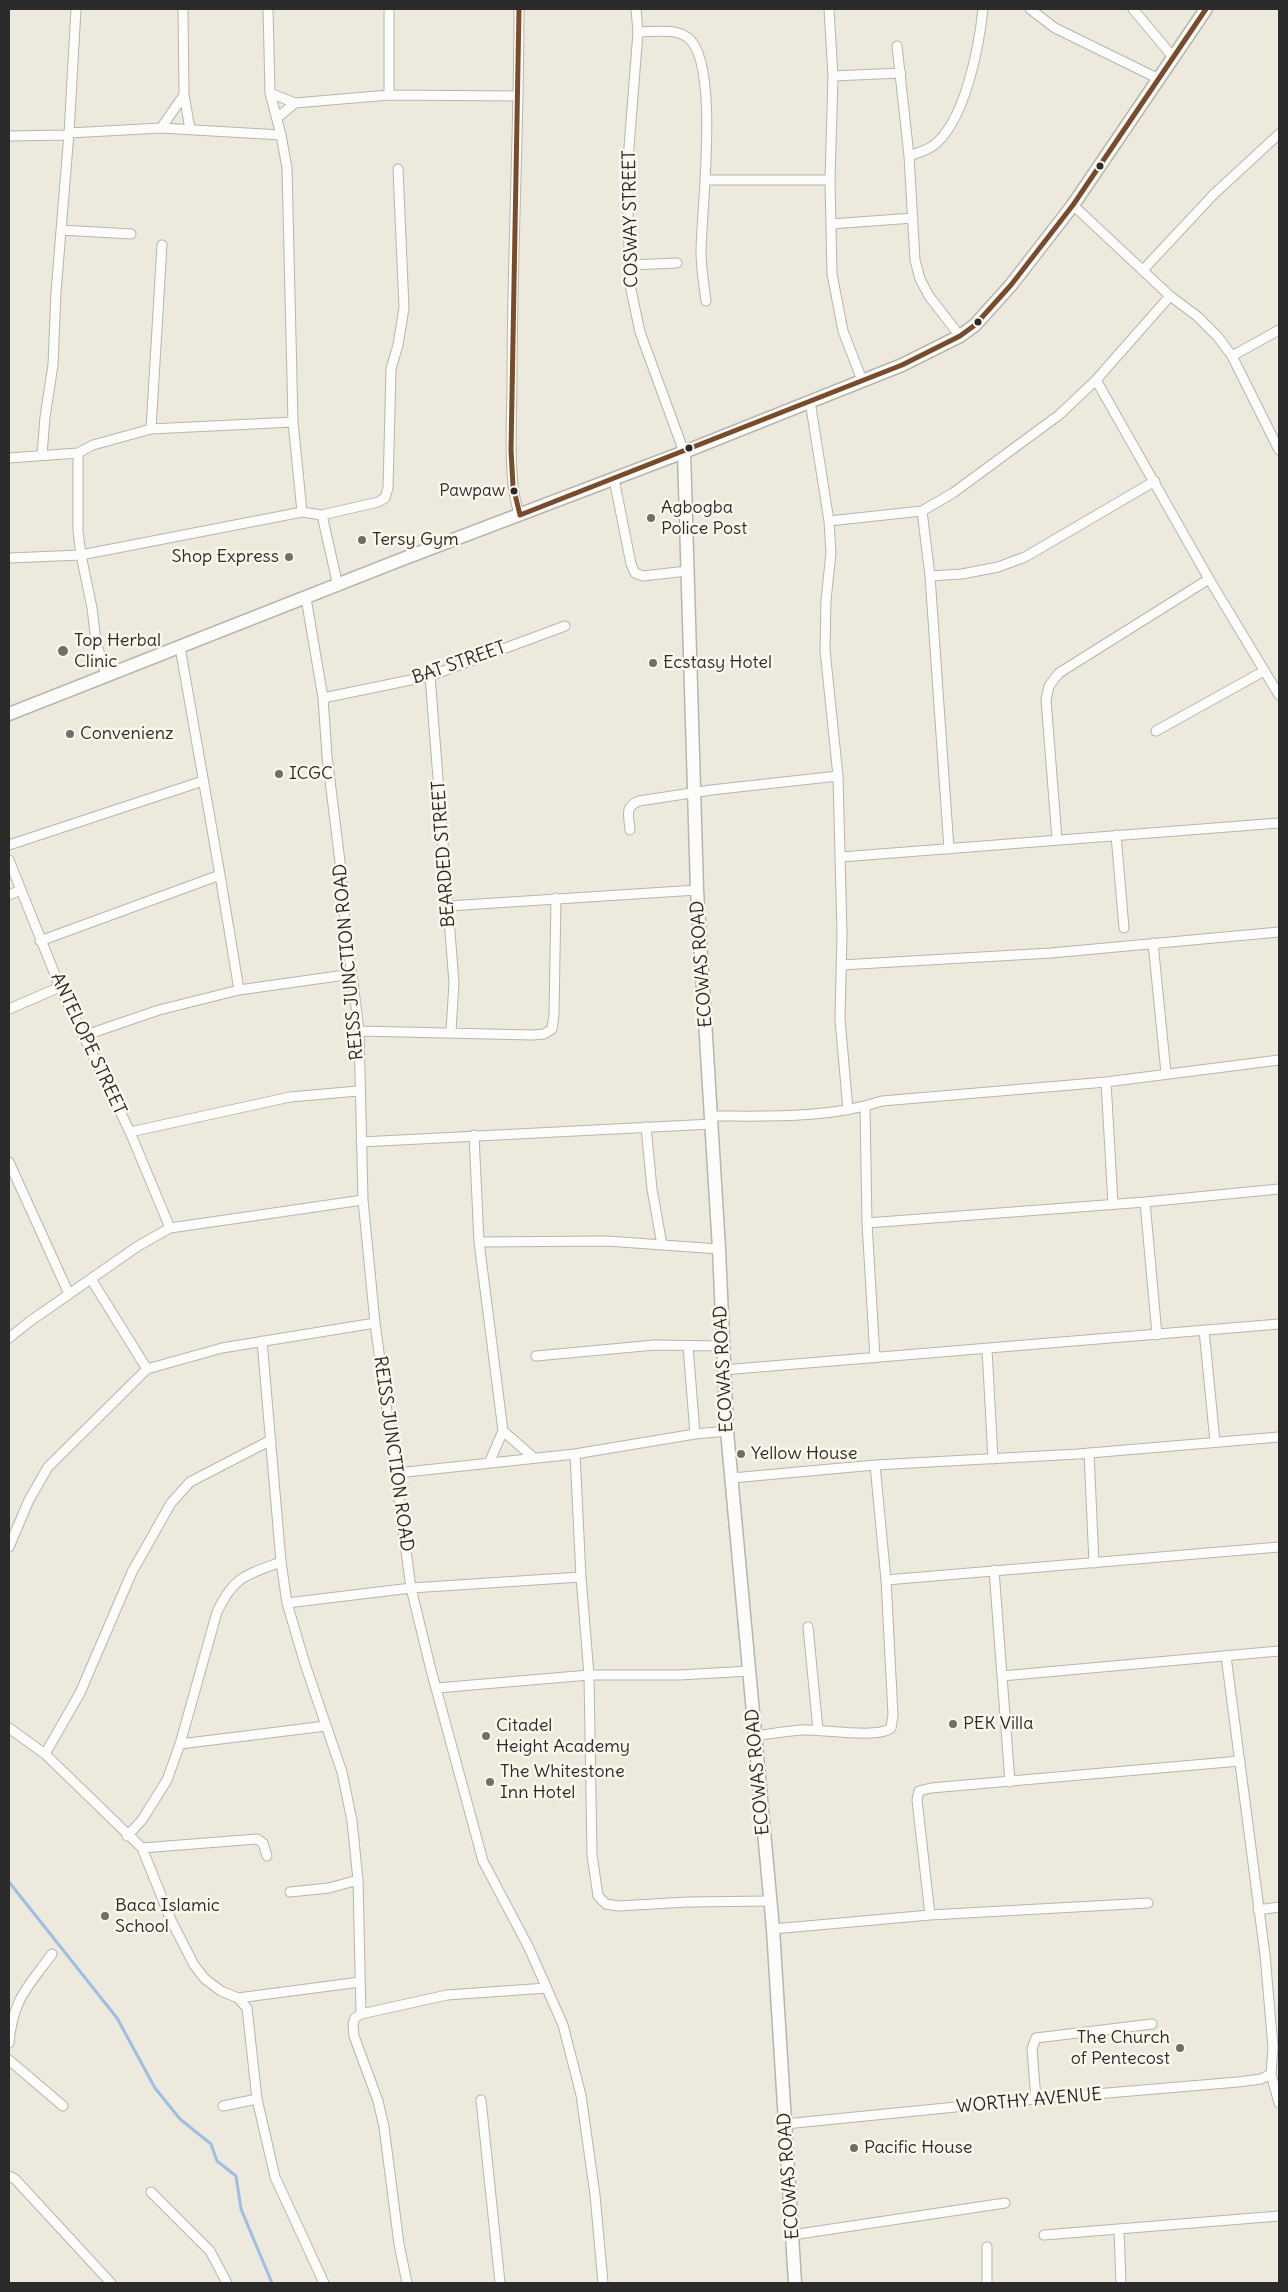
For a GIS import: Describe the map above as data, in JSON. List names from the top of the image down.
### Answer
{
  "streets": {
    "street": [
      "COSWAY STREET",
      "BAT STREET",
      "BEARDED STREET",
      "REISS JUNCTION ROAD",
      "ECOWAS ROAD",
      "ANTELOPE STREET",
      "WORTHY AVENUE"
    ]
  },
  "crossings": [
    ["COSWAY STREET", "ECOWAS ROAD"],
    ["BAT STREET", "BEARDED STREET"],
    ["BAT STREET", "REISS JUNCTION ROAD"],
    ["ECOWAS ROAD", "WORTHY AVENUE"]
  ],
  "places": [
    "Pawpaw",
    "Agbogba Police Post",
    "Tersy Gym",
    "Shop Express",
    "Top Herbal Clinic",
    "Ecstasy Hotel",
    "Convenienz",
    "ICGC",
    "Yellow House",
    "PEK Villa",
    "Citadel Height Academy",
    "The Whitestone Inn Hotel",
    "Baca Islamic School",
    "The Church of Pentecost",
    "Pacific House"
  ]
}
